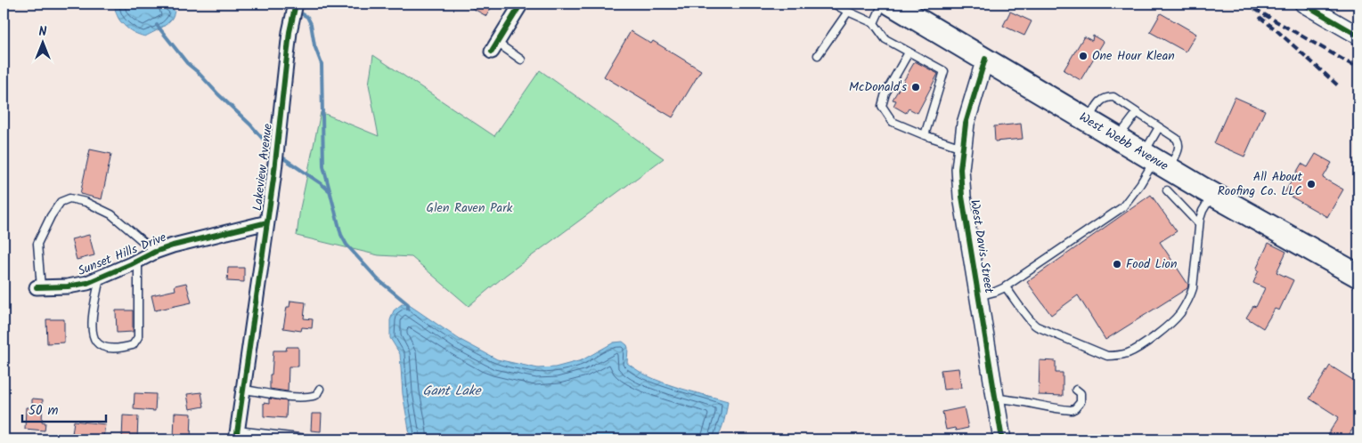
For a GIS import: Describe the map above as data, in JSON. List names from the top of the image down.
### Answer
{
  "streets": {
    "highway": ["West Webb Avenue"],
    "street": ["Lakeview Avenue", "West Davis Street", "Sunset Hills Drive"]
  },
  "crossings": [
    ["West Webb Avenue", "West Davis Street"],
    ["Lakeview Avenue", "Sunset Hills Drive"]
  ],
  "water": ["Gant Lake"],
  "parks": ["Glen Raven Park"],
  "places": [
    "One Hour Klean",
    "McDonald's",
    "All About Roofing Co. LLC",
    "Food Lion"
  ],
  "scale_bar": "50 m",
  "north": "top"
}
